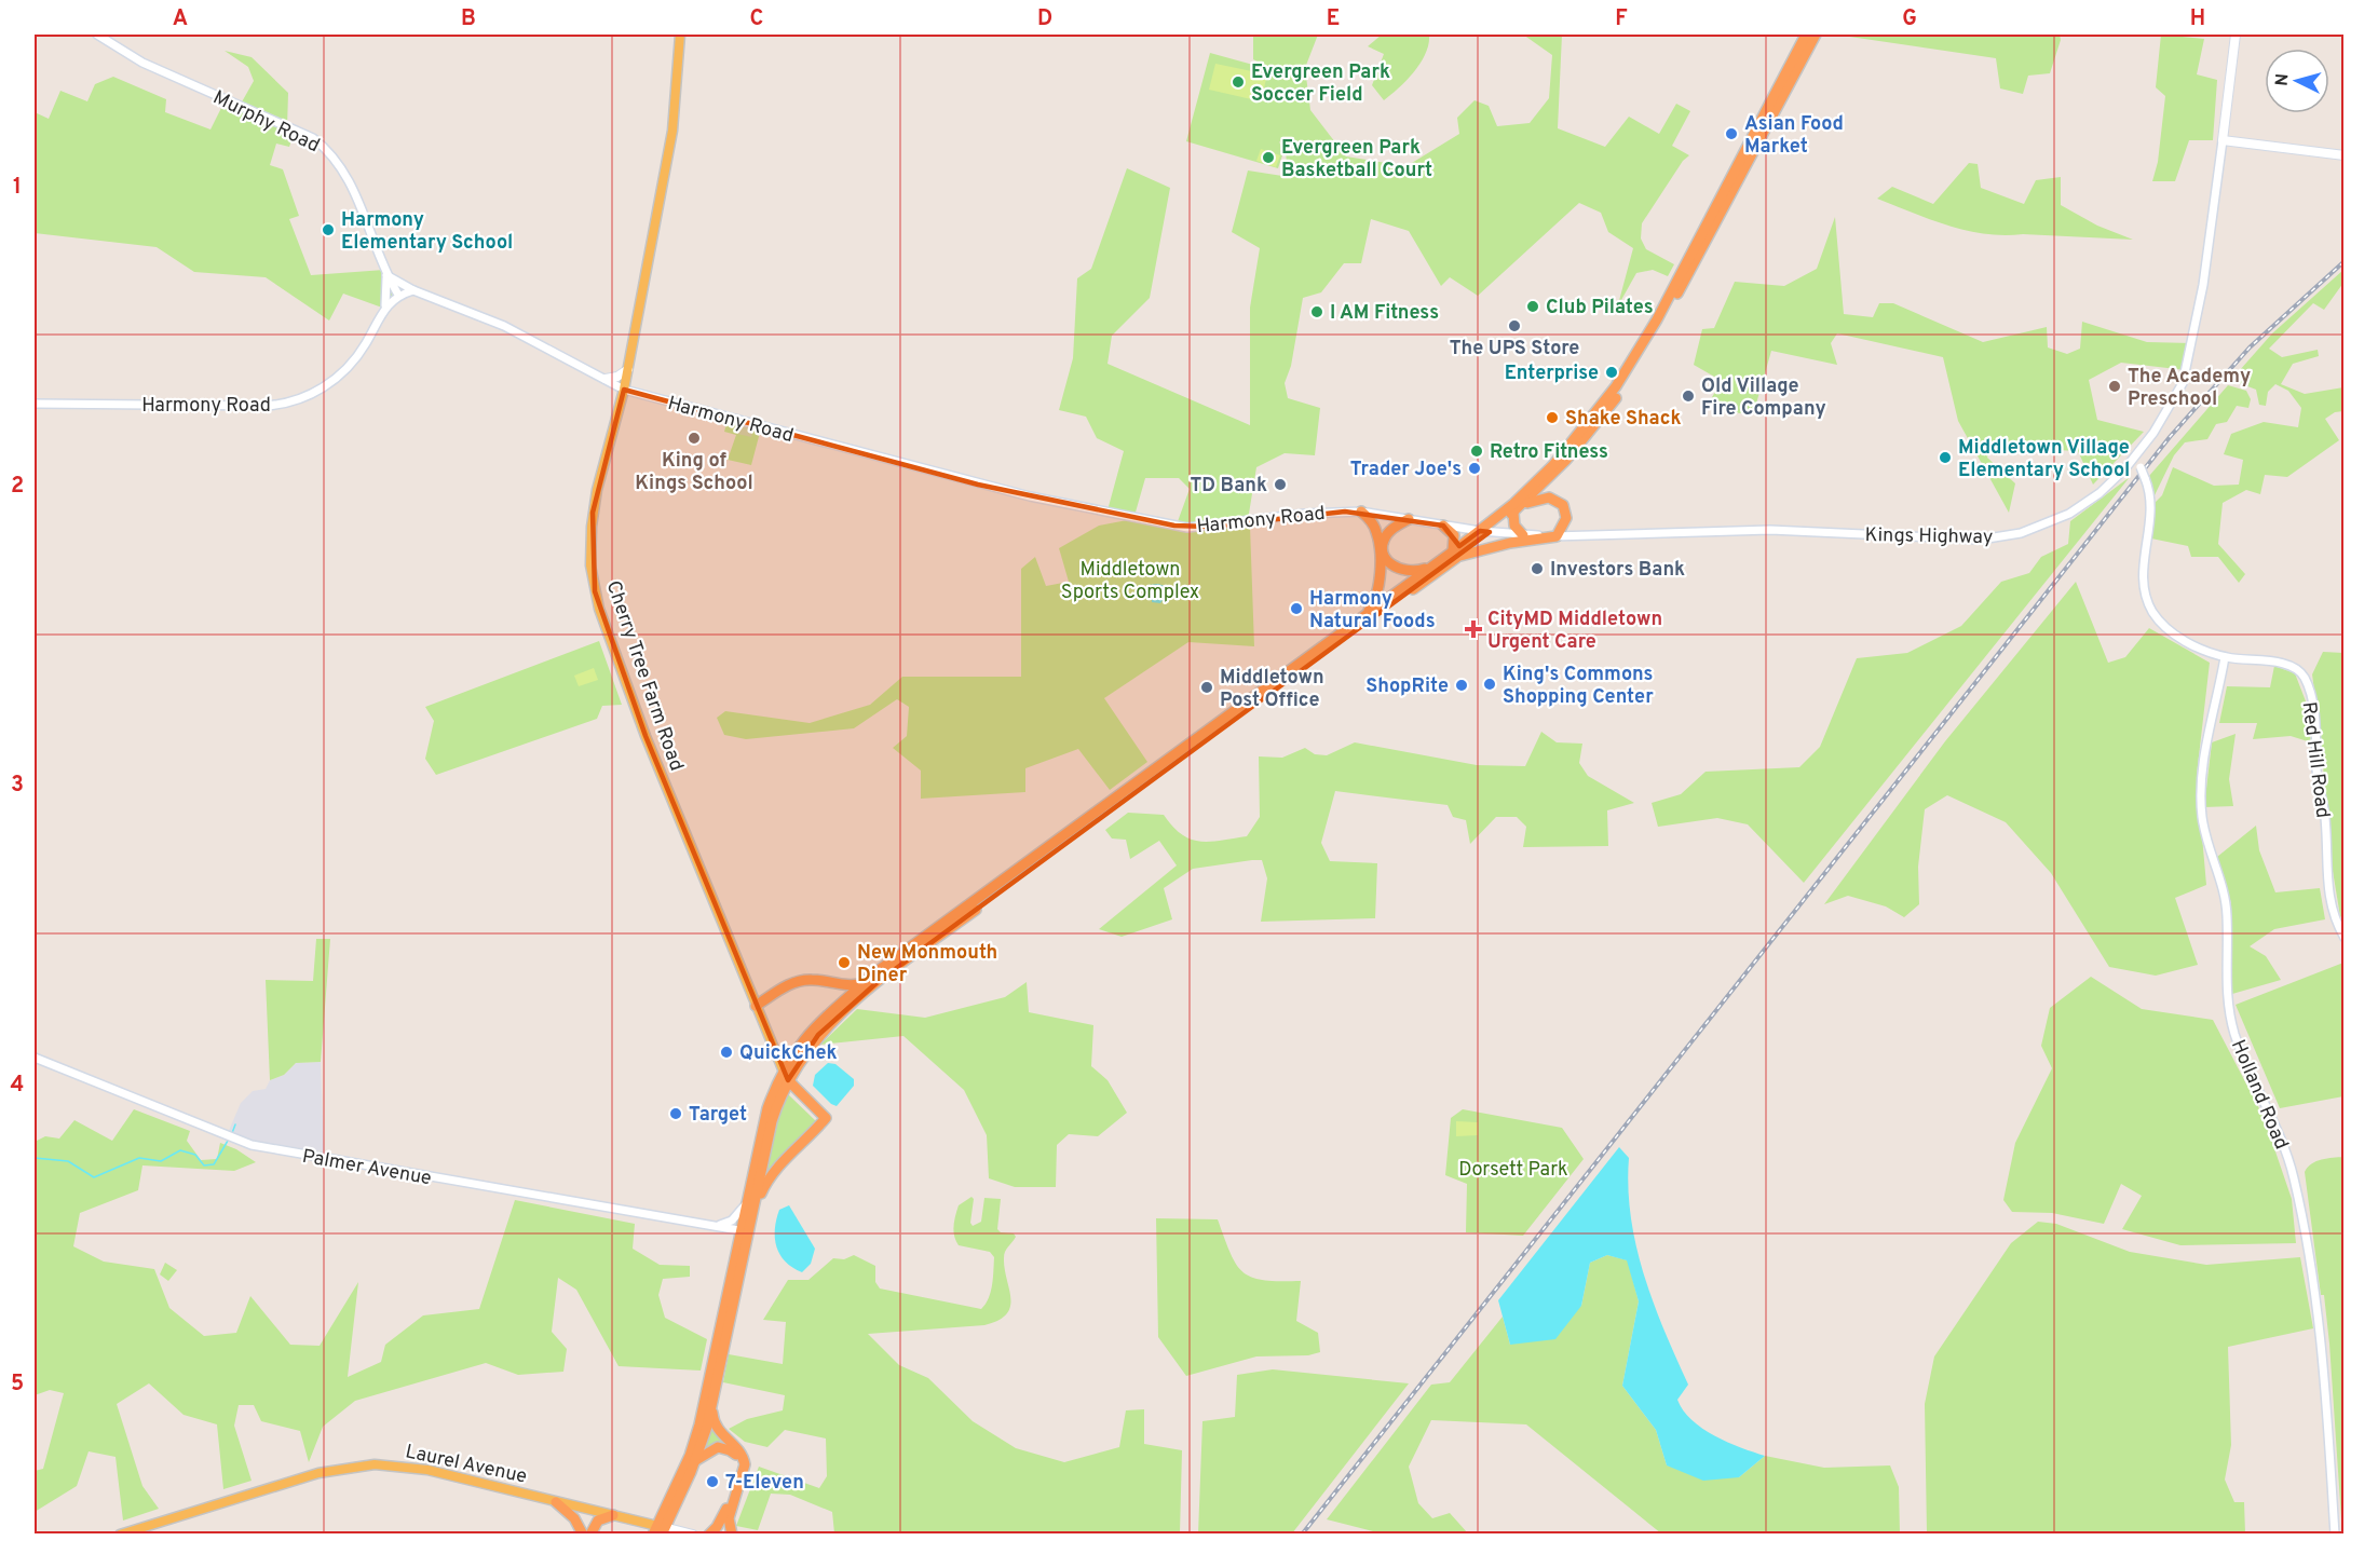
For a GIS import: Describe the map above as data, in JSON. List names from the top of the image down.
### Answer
{
  "streets": {
    "main road": ["Kings Highway", "Cherry Tree Farm Road", "Laurel Avenue"],
    "street": [
      "Murphy Road",
      "Harmony Road",
      "Red Hill Road",
      "Holland Road",
      "Palmer Avenue"
    ]
  },
  "crossings": [
    ["Murphy Road", "Harmony Road"],
    ["Harmony Road", "Kings Highway"],
    ["Harmony Road", "Cherry Tree Farm Road"],
    ["Kings Highway", "Red Hill Road"],
    ["Red Hill Road", "Holland Road"]
  ],
  "parks": ["Middletown Sports Complex", "Dorsett Park"],
  "places": {
    "other": [
      "Evergreen Park Soccer Field",
      "Asian Food Market",
      "Evergreen Park Basketball Court",
      "Harmony Elementary School",
      "Club Pilates",
      "I AM Fitness",
      "The UPS Store",
      "Enterprise",
      "The Academy Preschool",
      "Old Village Fire Company",
      "Shake Shack",
      "King of Kings School",
      "Retro Fitness",
      "Middletown Village Elementary School",
      "Trader Joe's",
      "TD Bank",
      "Investors Bank",
      "Harmony Natural Foods",
      "King's Commons Shopping Center",
      "ShopRite",
      "Middletown Post Office",
      "New Monmouth Diner",
      "QuickChek",
      "Target",
      "7-Eleven"
    ],
    "health": ["CityMD Middletown Urgent Care"]
  },
  "north": "left",
  "grid": {
    "columns": [
      "A",
      "B",
      "C",
      "D",
      "E",
      "F",
      "G",
      "H"
    ],
    "rows": [
      "1",
      "2",
      "3",
      "4",
      "5"
    ]
  }
}
